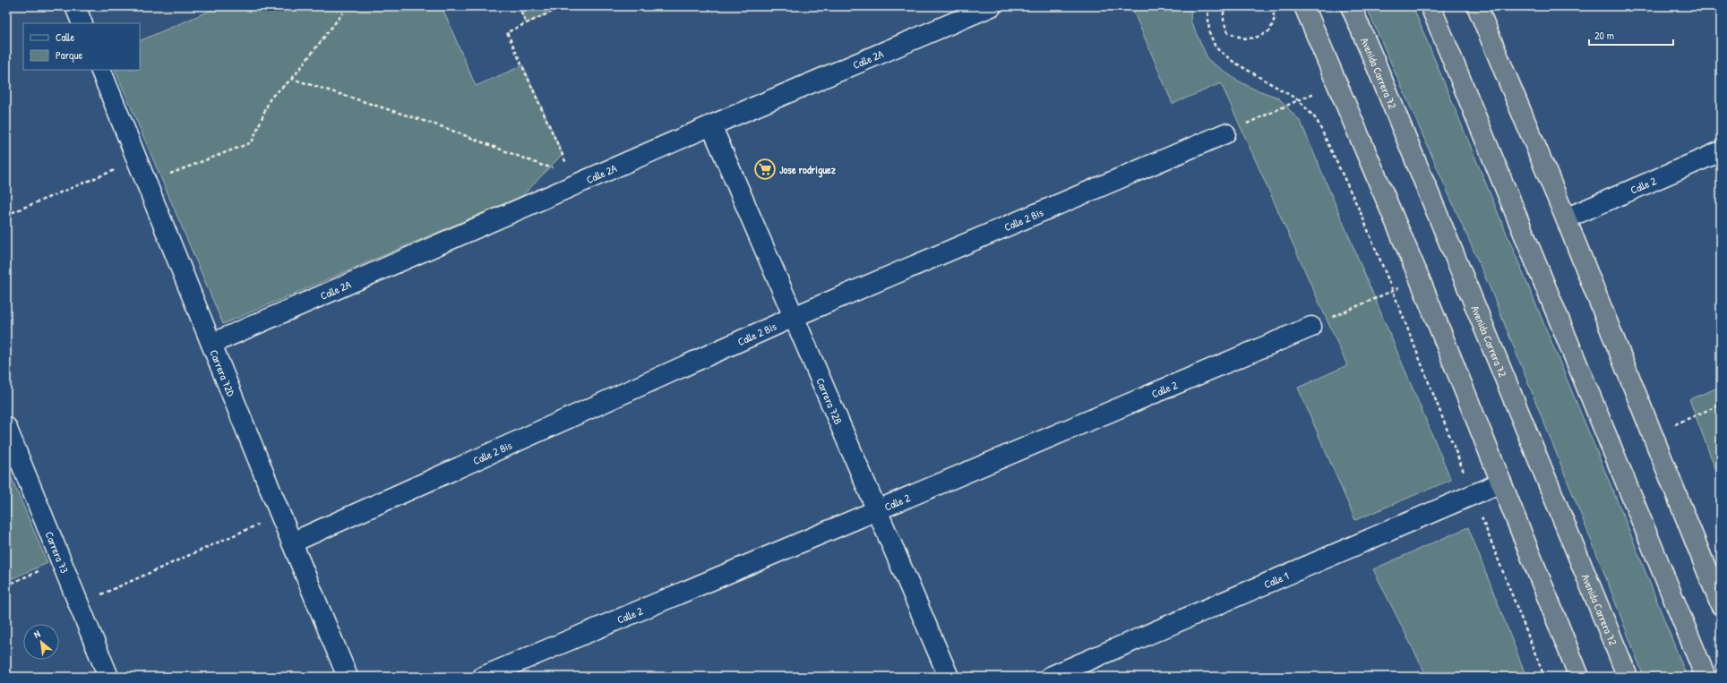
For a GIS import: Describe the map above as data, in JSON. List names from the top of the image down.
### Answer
{
  "streets": {
    "highway": ["Avenida Carrera 72"],
    "street": [
      "Calle 2A",
      "Calle 2",
      "Calle 2 Bis",
      "Carrera 72D",
      "Carrera 72B",
      "Carrera 73",
      "Calle 1"
    ]
  },
  "crossings": [
    ["Calle 2A", "Carrera 72D"],
    ["Calle 2A", "Carrera 72B"],
    ["Calle 2", "Carrera 72B"],
    ["Calle 2 Bis", "Carrera 72D"],
    ["Calle 2 Bis", "Carrera 72B"]
  ],
  "places": {
    "supermarket": ["Jose rodriguez"]
  },
  "legend": ["Calle", "Parque"],
  "scale_bar": "20 m",
  "north": "top left"
}
